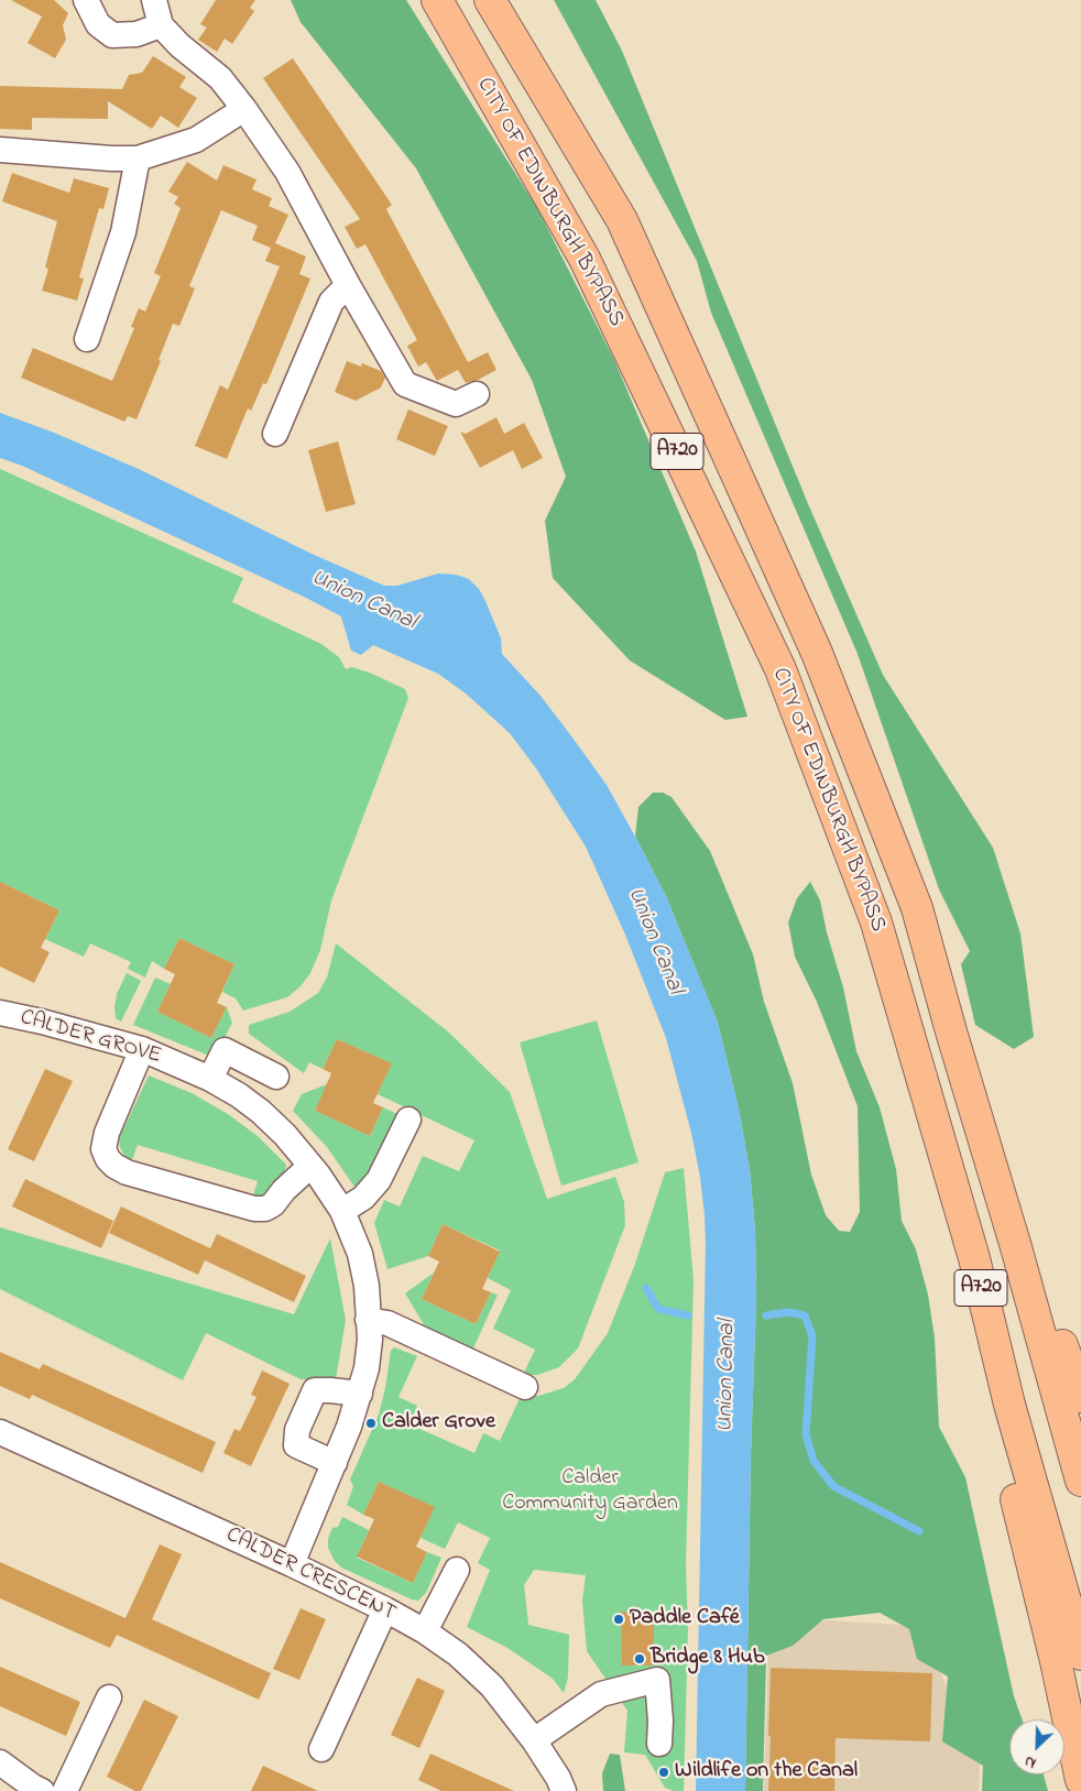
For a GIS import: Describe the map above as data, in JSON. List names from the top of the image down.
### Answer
{
  "streets": {
    "highway": ["CITY OF EDINBURGH BYPASS", "A720"],
    "street": ["CALDER GROVE", "CALDER CRESCENT"]
  },
  "crossings": [
    ["CITY OF EDINBURGH BYPASS", "A720"],
    ["CALDER GROVE", "CALDER CRESCENT"]
  ],
  "water": ["Union Canal"],
  "parks": ["Calder Community Garden"],
  "places": [
    "Calder Grove",
    "Paddle Café",
    "Bridge 8 Hub",
    "Wildlife on the Canal"
  ],
  "north": "bottom left"
}
